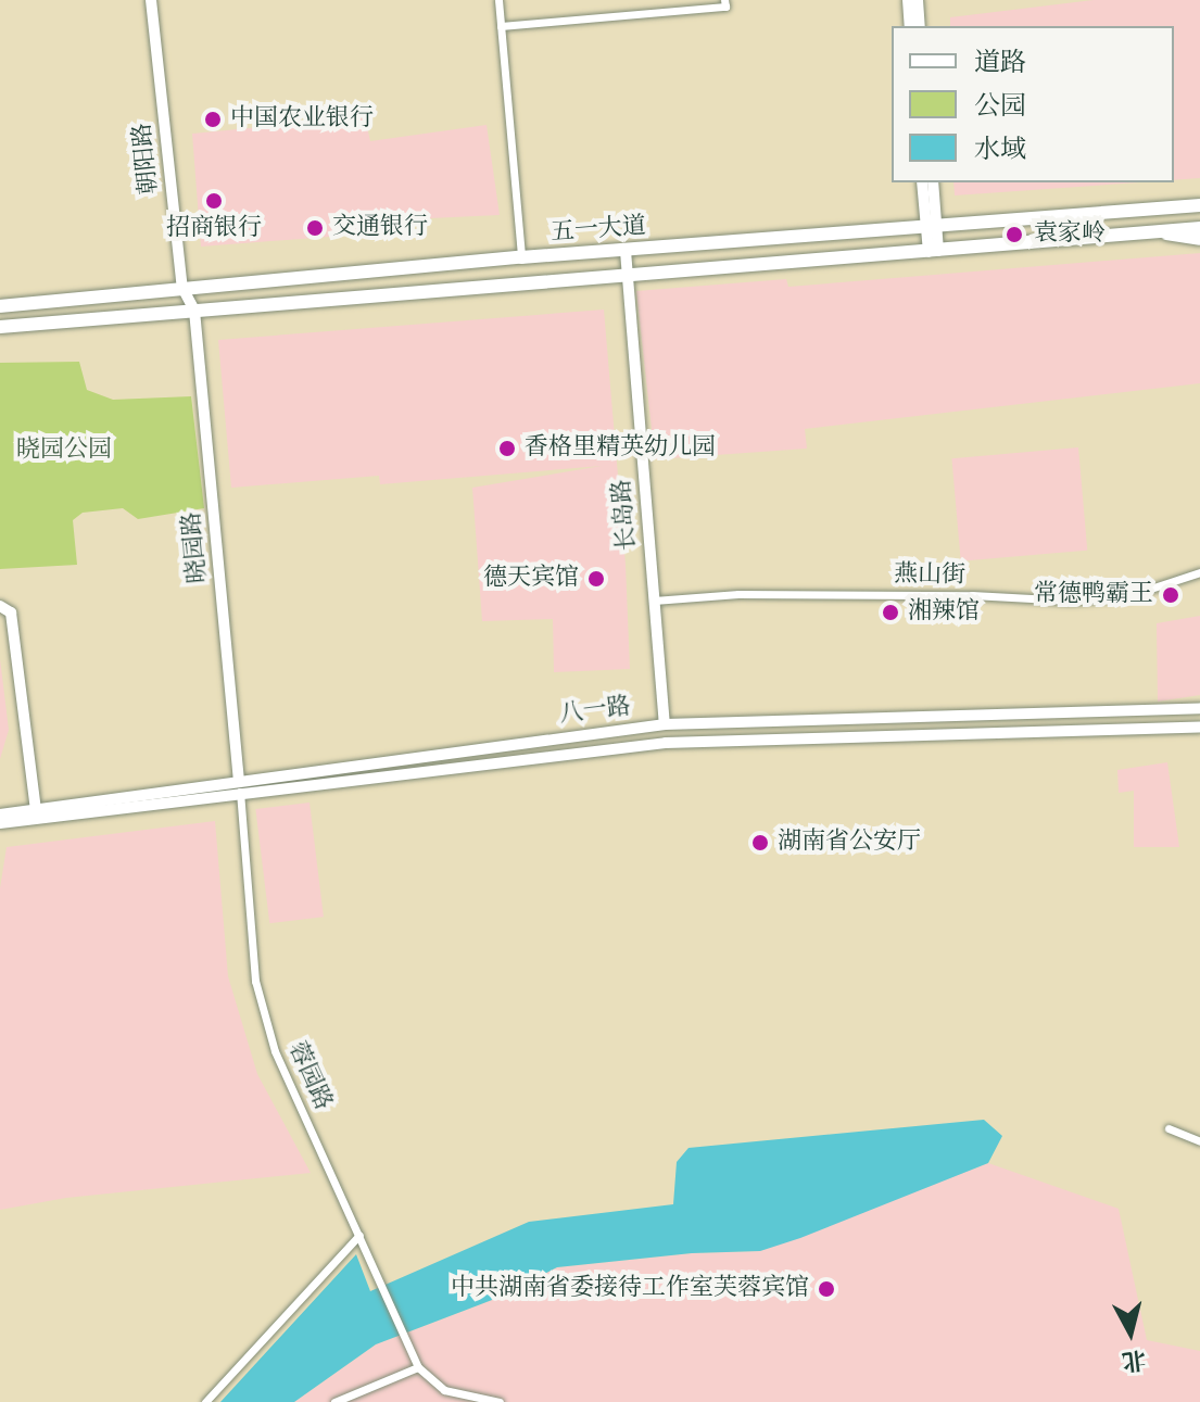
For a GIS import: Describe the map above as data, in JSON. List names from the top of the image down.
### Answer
{
  "streets": {
    "main road": [
      "朝阳路",
      "五一大道",
      "长岛路",
      "晓园路",
      "八一路"
    ],
    "street": ["燕山街", "蓉园路"]
  },
  "crossings": [
    ["朝阳路", "五一大道"],
    ["朝阳路", "晓园路"],
    ["五一大道", "长岛路"],
    ["五一大道", "晓园路"],
    ["长岛路", "燕山街"],
    ["长岛路", "八一路"],
    ["晓园路", "八一路"],
    ["晓园路", "蓉园路"],
    ["八一路", "蓉园路"]
  ],
  "parks": ["晓园公园"],
  "places": [
    "中国农业银行",
    "招商银行",
    "交通银行",
    "袁家岭",
    "香格里精英幼儿园",
    "德天宾馆",
    "常德鸭霸王",
    "湘辣馆",
    "湖南省公安厅",
    "中共湖南省委接待工作室芙蓉宾馆"
  ],
  "legend": ["道路", "公园", "水域"],
  "north": "bottom"
}
